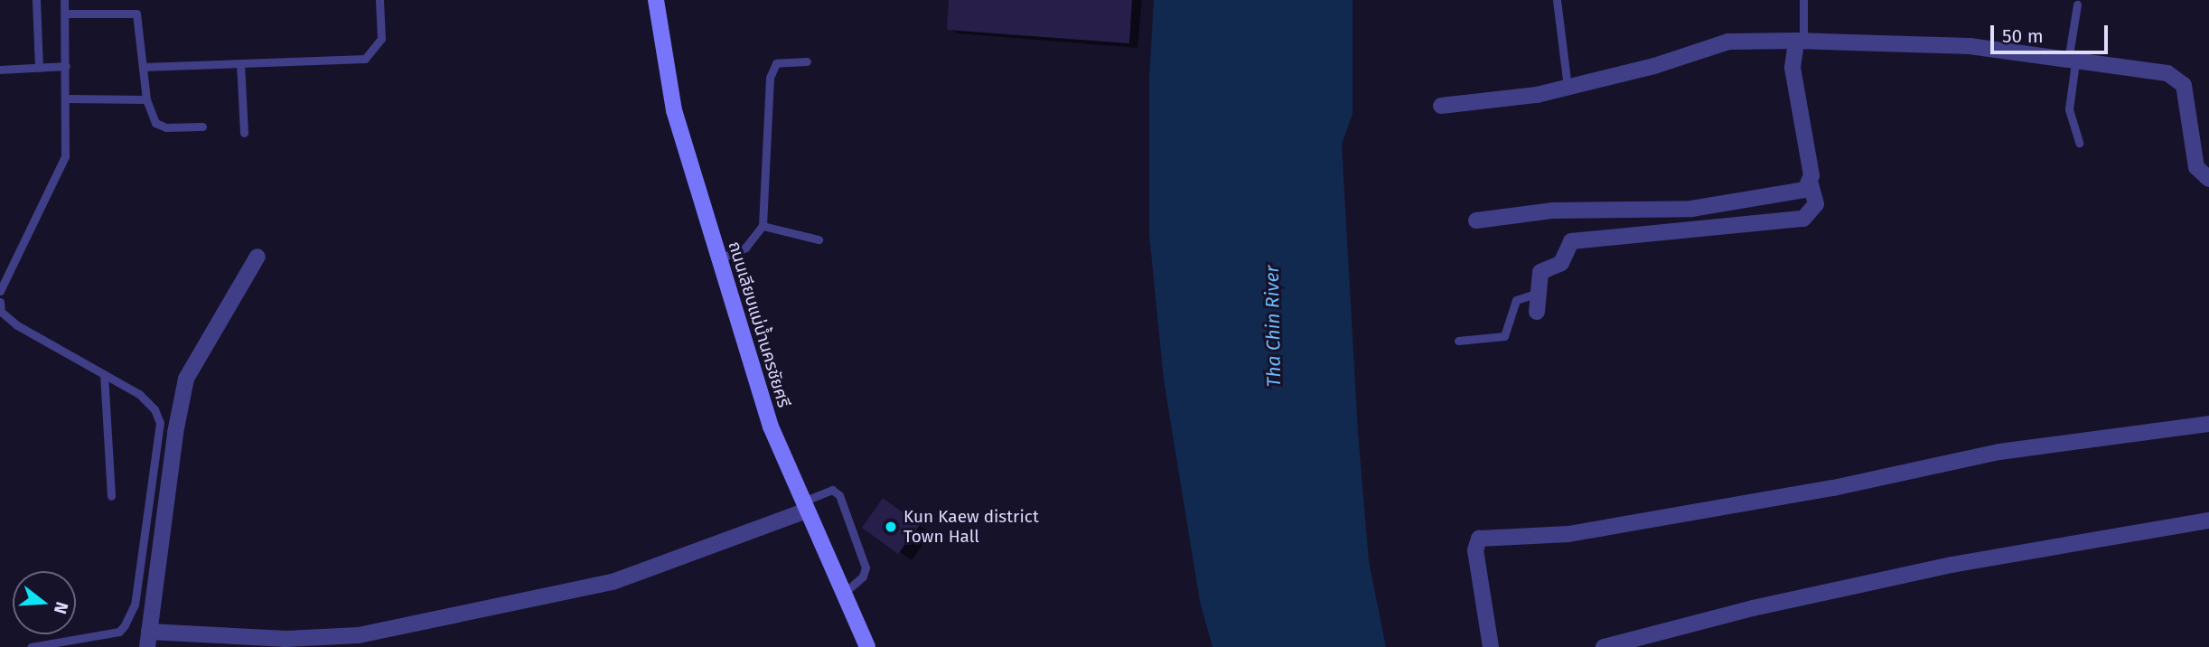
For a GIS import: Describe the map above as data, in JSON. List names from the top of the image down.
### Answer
{
  "streets": {
    "main road": ["ถนนเลียบแม่น้ำนครชัยศรี"]
  },
  "water": ["Tha Chin River"],
  "places": ["Kun Kaew district Town Hall"],
  "scale_bar": "50 m",
  "north": "right"
}
